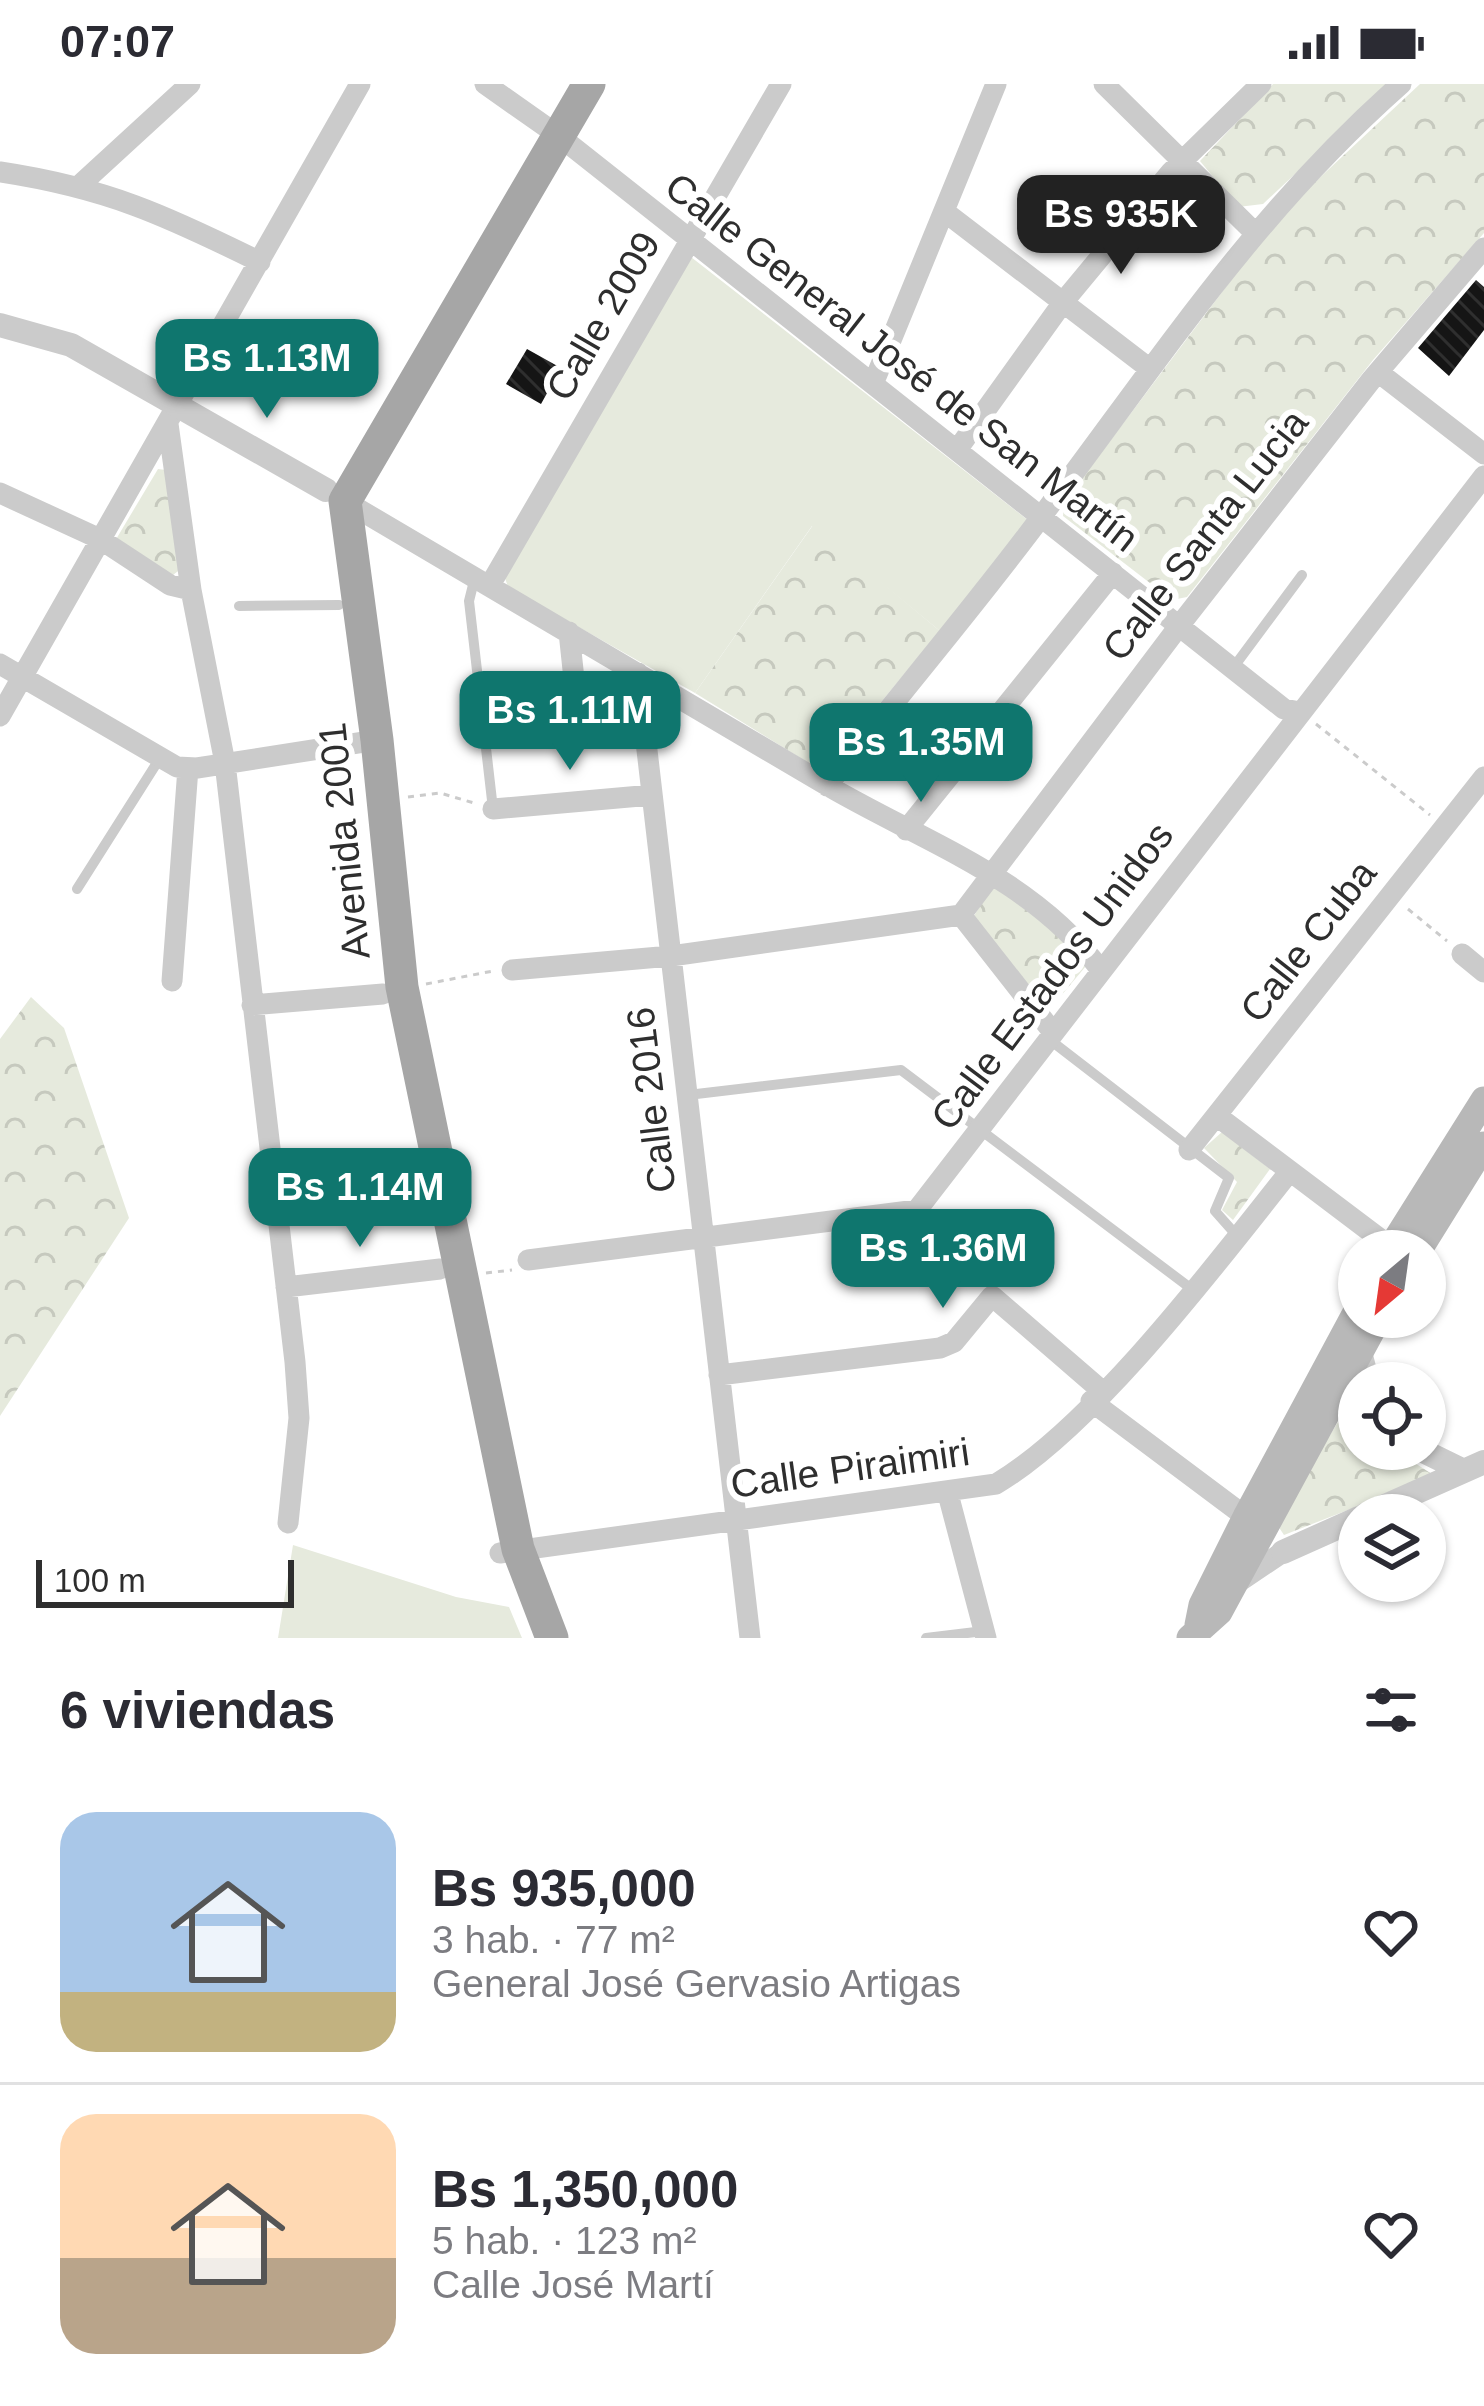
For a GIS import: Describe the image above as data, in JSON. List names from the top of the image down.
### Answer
{
  "streets": {
    "main road": ["Avenida 2001"],
    "street": [
      "Calle 2009",
      "Calle General José de San Martín",
      "Calle Santa Lucia",
      "Calle Cuba",
      "Calle Estados Unidos",
      "Calle 2016",
      "Calle Piraimiri"
    ]
  },
  "crossings": [
    ["Calle 2009", "Calle General José de San Martín"],
    ["Calle General José de San Martín", "Calle Santa Lucia"],
    ["Calle General José de San Martín", "Calle Estados Unidos"],
    ["Avenida 2001", "Calle Piraimiri"],
    ["Calle Estados Unidos", "Calle 2016"],
    ["Calle 2016", "Calle Piraimiri"]
  ],
  "scale_bar": "100 m",
  "north": "bottom left",
  "page": {
    "status": "07:07",
    "price": [
      "Bs 935K",
      "Bs 1.13M",
      "Bs 1.11M",
      "Bs 1.35M",
      "Bs 1.14M",
      "Bs 1.36M"
    ],
    "scale": "100 m",
    "heading": "6 viviendas",
    "list": [
      {
        "name": "Bs 935,000",
        "note": "3 hab. · 77 m² · General José Gervasio Artigas"
      },
      {
        "name": "Bs 1,350,000",
        "note": "5 hab. · 123 m² · Calle José Martí"
      }
    ]
  }
}
